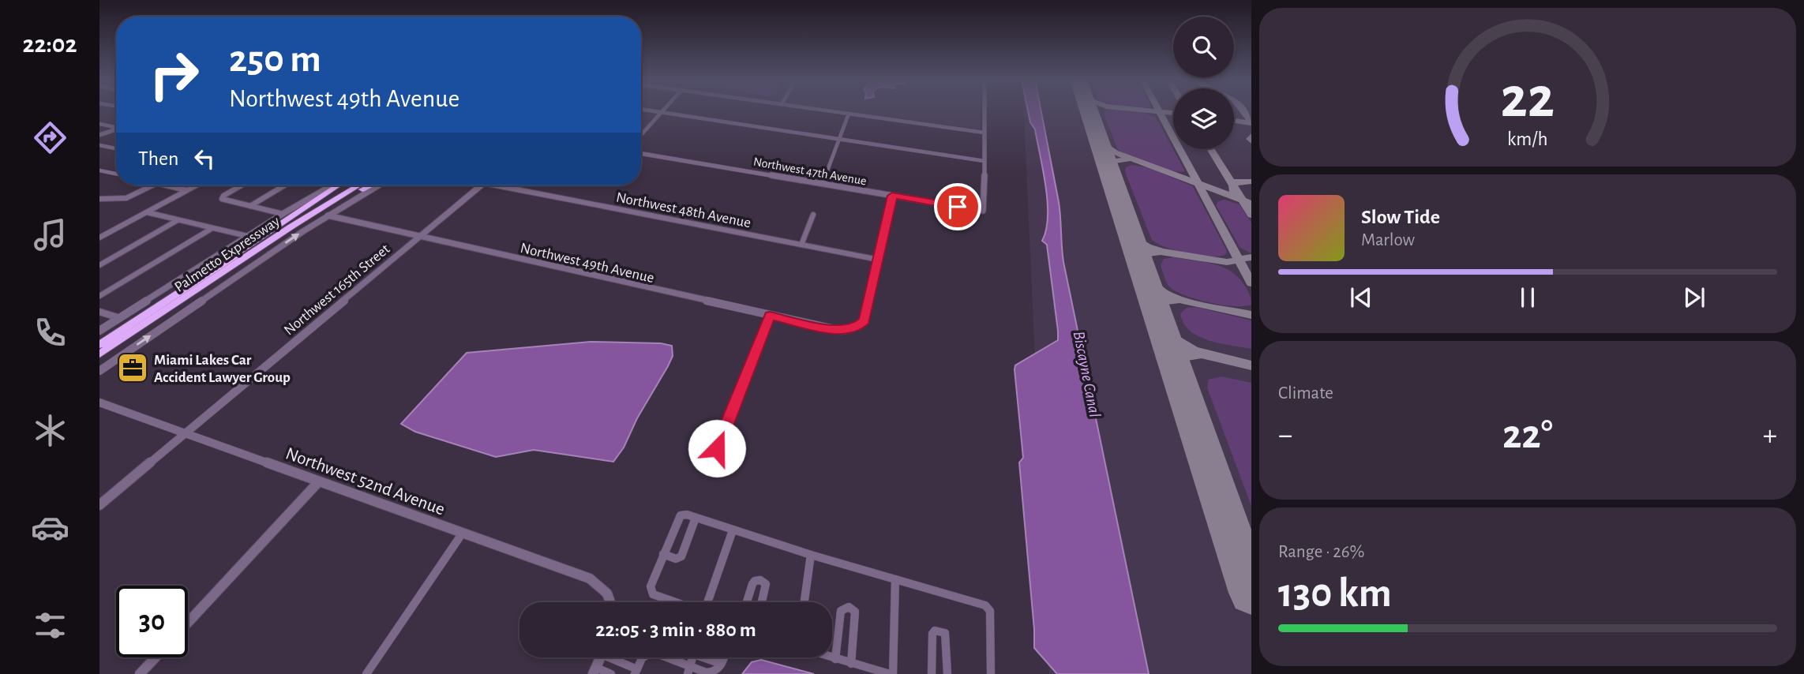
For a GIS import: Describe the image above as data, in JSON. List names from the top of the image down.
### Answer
{
  "streets": {
    "highway": ["Palmetto Expressway"],
    "street": [
      "Northwest 47th Avenue",
      "Northwest 48th Avenue",
      "Northwest 49th Avenue",
      "Northwest 165th Street",
      "Northwest 52nd Avenue"
    ]
  },
  "crossings": [
    ["Northwest 48th Avenue", "Northwest 49th Avenue"],
    ["Northwest 49th Avenue", "Northwest 165th Street"],
    ["Northwest 165th Street", "Northwest 52nd Avenue"]
  ],
  "water": ["Biscayne Canal"],
  "places": {
    "office": ["Miami Lakes Car Accident Lawyer Group"]
  },
  "page": {
    "tabs": "22:02",
    "turn": ["250 m", "Northwest 49th Avenue"],
    "then": "Then",
    "song": ["Slow Tide", "Marlow"],
    "tile": [
      "Climate",
      ["Range · 26%", "130 km"]
    ],
    "heat": ["−", "22°", "+"],
    "limit": "30",
    "trip": "22:05 · 3 min · 880 m",
    "gauge": ["22", "km/h"]
  }
}
